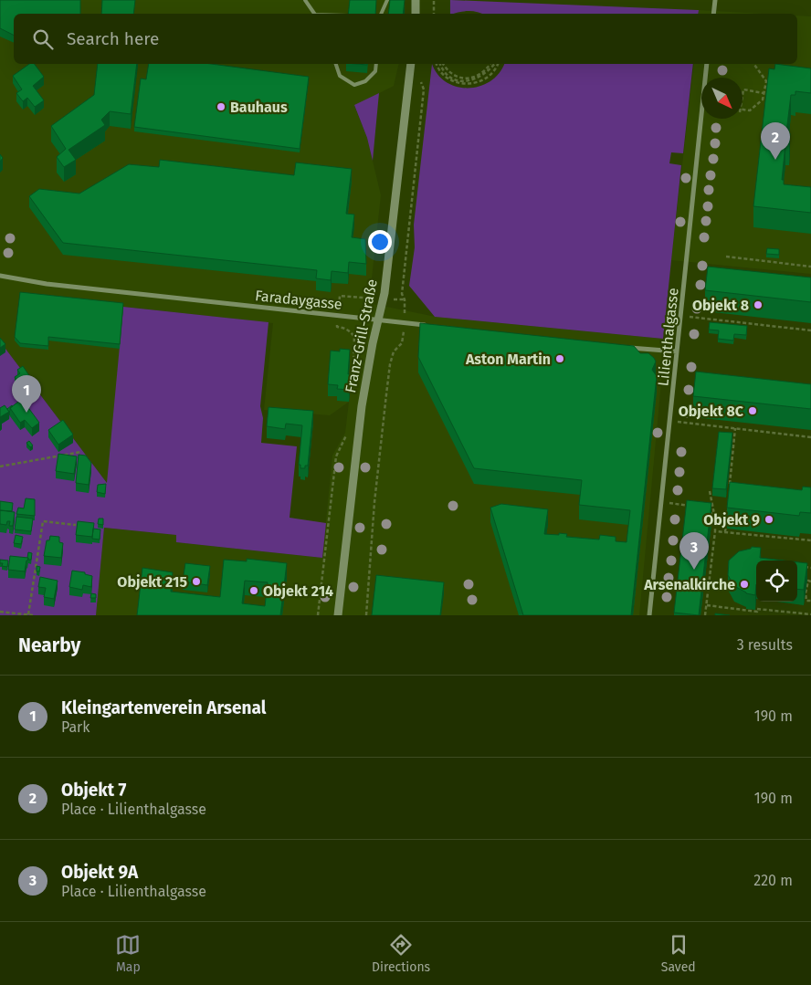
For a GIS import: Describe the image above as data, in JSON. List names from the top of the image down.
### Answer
{
  "streets": {
    "street": ["Faradaygasse", "Franz-Grill-Straße", "Lilienthalgasse"]
  },
  "crossings": [
    ["Faradaygasse", "Franz-Grill-Straße"]
  ],
  "places": [
    "Bauhaus",
    "Objekt 8",
    "Aston Martin",
    "Objekt 8C",
    "Objekt 9",
    "Objekt 215",
    "Arsenalkirche",
    "Objekt 214"
  ],
  "north": "bottom right",
  "page": {
    "search": "Search here",
    "pins": ["2", "1", "3"],
    "heading": ["Nearby", "3 results"],
    "list": [
      {
        "mark": "1",
        "name": "Kleingartenverein Arsenal",
        "note": "Park",
        "value": "190 m"
      },
      {
        "mark": "2",
        "name": "Objekt 7",
        "note": "Place · Lilienthalgasse",
        "value": "190 m"
      },
      {
        "mark": "3",
        "name": "Objekt 9A",
        "note": "Place · Lilienthalgasse",
        "value": "220 m"
      }
    ],
    "nav": ["Map", "Directions", "Saved"]
  }
}
